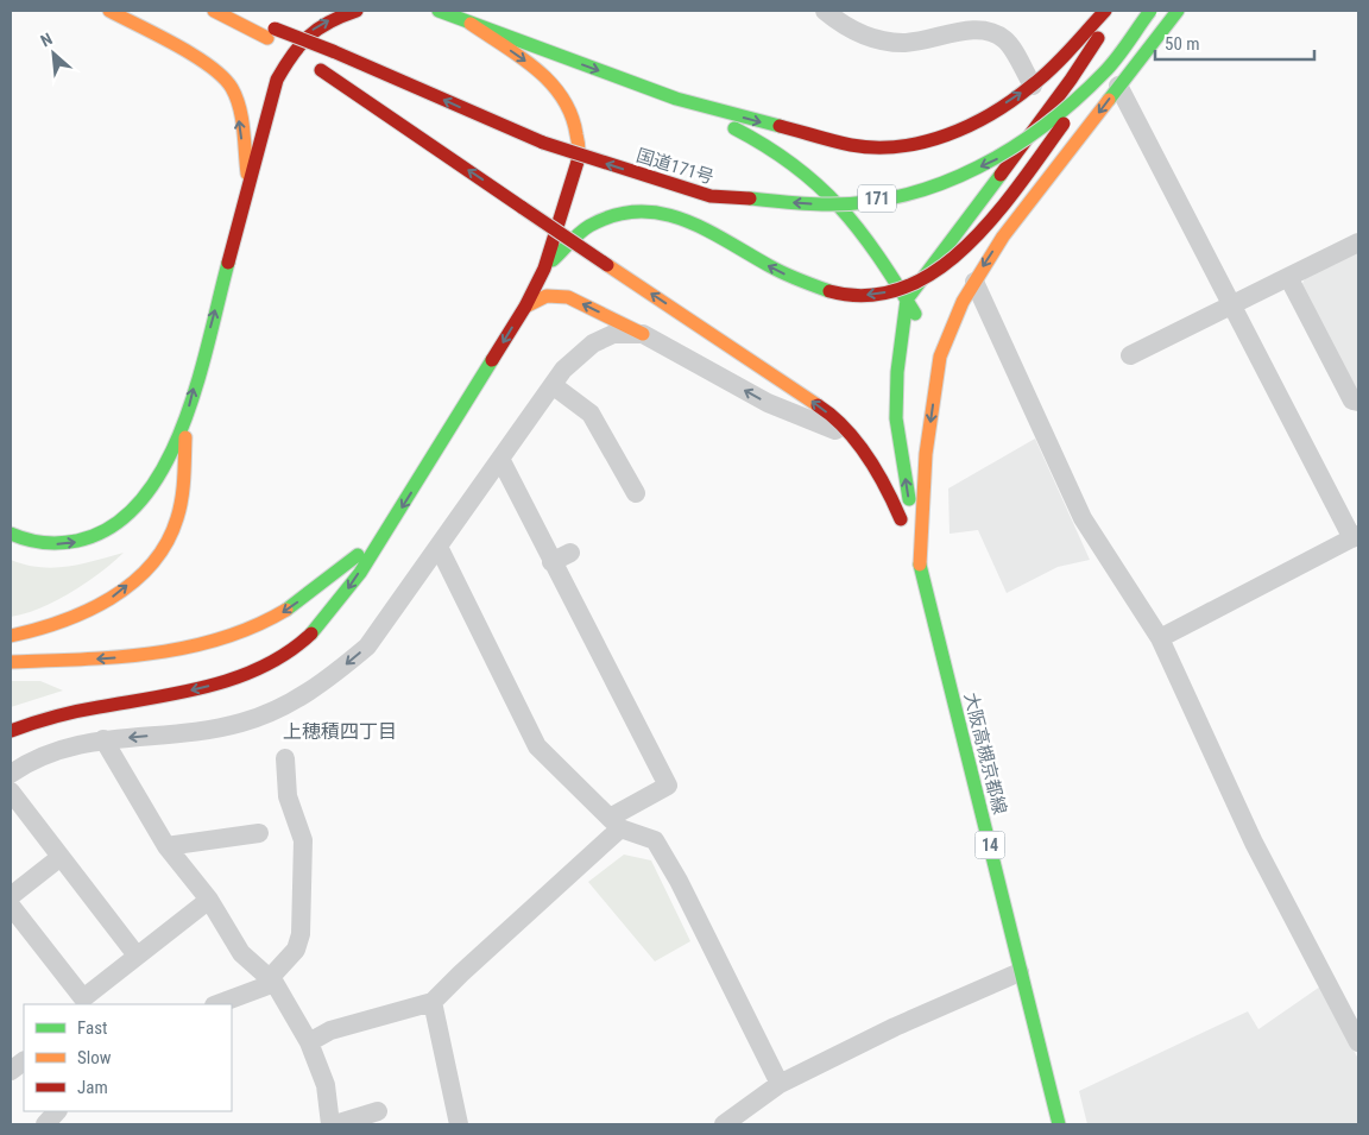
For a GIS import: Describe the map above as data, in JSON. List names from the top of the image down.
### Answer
{
  "streets": {
    "main road": [
      "国道171号",
      "171",
      "大阪高槻京都線",
      "14"
    ]
  },
  "districts": ["上穂積四丁目"],
  "legend": ["Fast", "Slow", "Jam"],
  "scale_bar": "50 m",
  "north": "top left"
}
